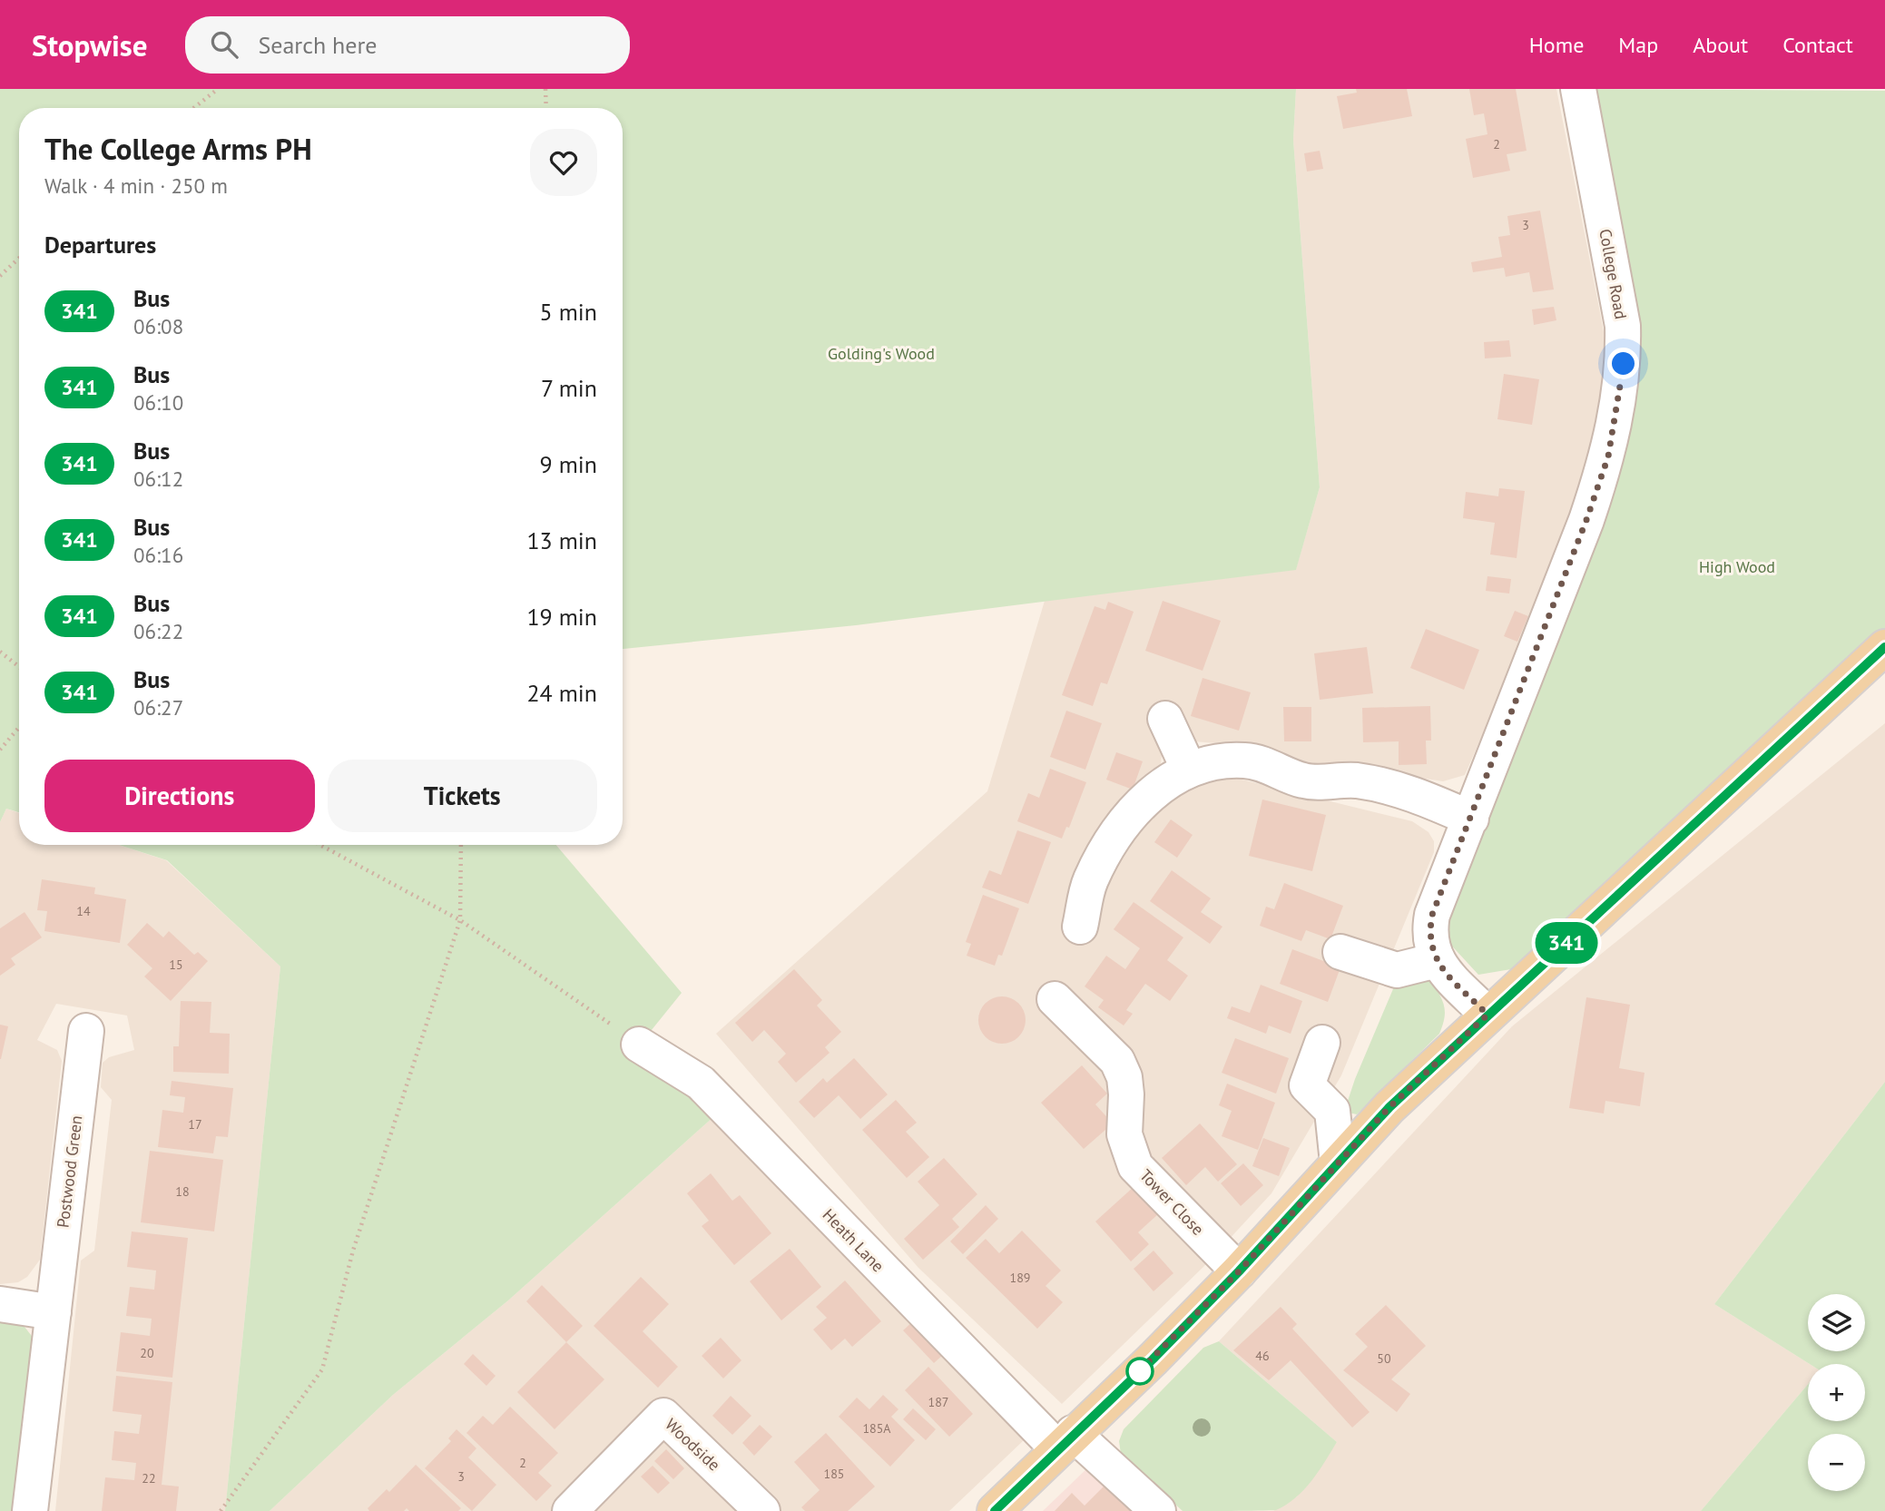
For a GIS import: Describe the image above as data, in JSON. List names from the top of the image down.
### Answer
{
  "streets": {
    "street": [
      "College Road",
      "Postwood Green",
      "Tower Close",
      "Heath Lane",
      "Woodside"
    ]
  },
  "parks": ["Golding's Wood", "High Wood"],
  "lines": ["bus line 341"],
  "house_numbers": [
    "2",
    "3",
    "14",
    "15",
    "17",
    "18",
    "189",
    "20",
    "46",
    "50",
    "187",
    "185A",
    "2",
    "185",
    "3",
    "22"
  ],
  "page": {
    "header": "Stopwise",
    "search": "Search here",
    "nav": [
      "Home",
      "Map",
      "About",
      "Contact"
    ],
    "on_map": "341",
    "heading": [
      ["The College Arms PH", "Walk · 4 min · 250 m"],
      "Departures"
    ],
    "list": [
      {
        "mark": "341",
        "name": "Bus",
        "note": "06:08",
        "value": "5 min"
      },
      {
        "mark": "341",
        "name": "Bus",
        "note": "06:10",
        "value": "7 min"
      },
      {
        "mark": "341",
        "name": "Bus",
        "note": "06:12",
        "value": "9 min"
      },
      {
        "mark": "341",
        "name": "Bus",
        "note": "06:16",
        "value": "13 min"
      },
      {
        "mark": "341",
        "name": "Bus",
        "note": "06:22",
        "value": "19 min"
      },
      {
        "mark": "341",
        "name": "Bus",
        "note": "06:27",
        "value": "24 min"
      }
    ],
    "buttons": ["Directions", "Tickets"],
    "map_buttons": ["+", "−"]
  }
}
